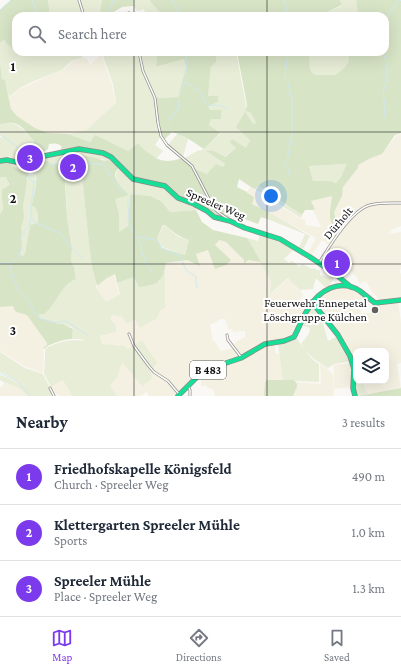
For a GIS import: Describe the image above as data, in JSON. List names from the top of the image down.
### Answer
{
  "streets": {
    "street": ["Spreeler Weg", "Dürholt", "B 483"]
  },
  "crossings": [
    ["Spreeler Weg", "Dürholt"],
    ["Spreeler Weg", "B 483"]
  ],
  "places": ["Feuerwehr Ennepetal Löschgruppe Külchen"],
  "page": {
    "search": "Search here",
    "pins": ["3", "2", "1"],
    "heading": ["Nearby", "3 results"],
    "list": [
      {
        "mark": "1",
        "name": "Friedhofskapelle Königsfeld",
        "note": "Church · Spreeler Weg",
        "value": "490 m"
      },
      {
        "mark": "2",
        "name": "Klettergarten Spreeler Mühle",
        "note": "Sports",
        "value": "1.0 km"
      },
      {
        "mark": "3",
        "name": "Spreeler Mühle",
        "note": "Place · Spreeler Weg",
        "value": "1.3 km"
      }
    ],
    "nav": ["Map", "Directions", "Saved"]
  },
  "grid": {
    "rows": ["1", "2", "3"]
  }
}
